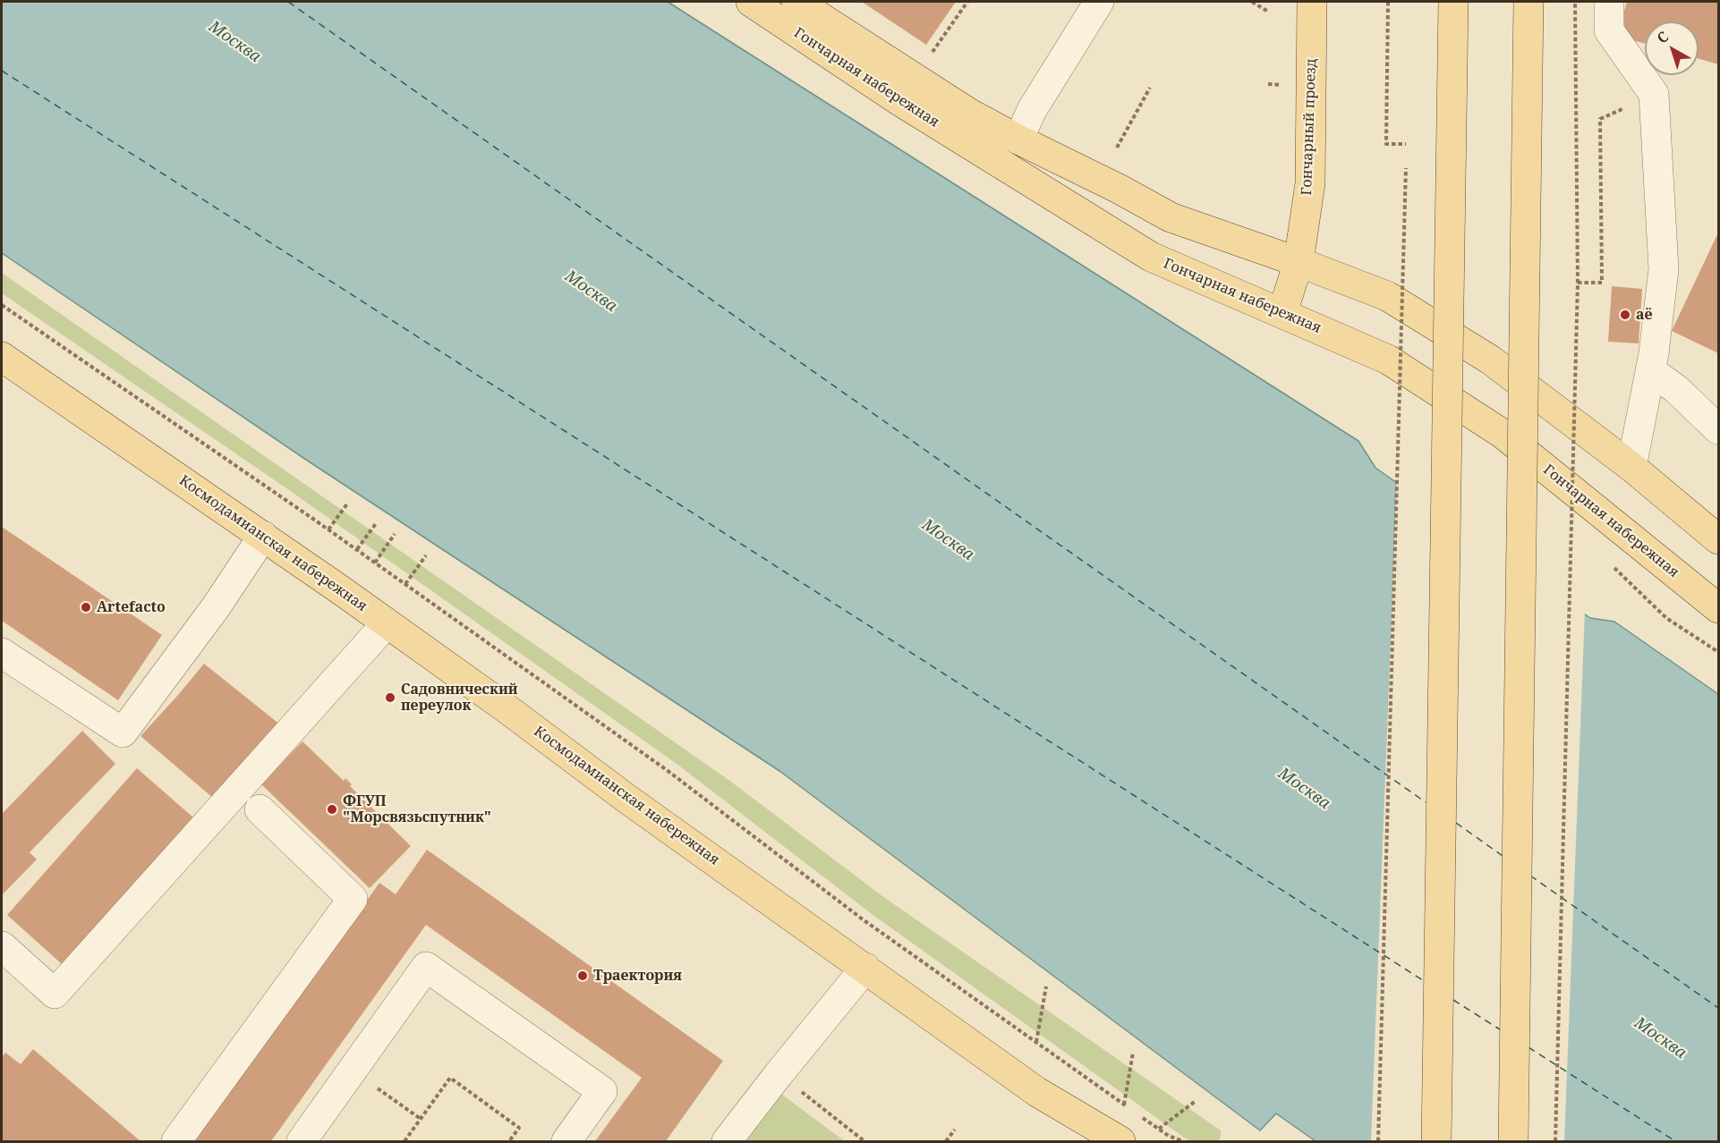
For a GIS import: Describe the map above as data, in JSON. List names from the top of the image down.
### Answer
{
  "streets": {
    "main road": ["Гончарная набережная", "Гончарный проезд", "Космодамианская набережная"]
  },
  "crossings": [
    ["Гончарная набережная", "Гончарный проезд"]
  ],
  "water": ["Москва"],
  "places": [
    "аё",
    "Artefacto",
    "Садовнический переулок",
    "ФГУП \"Морсвязьспутник\"",
    "Траектория"
  ],
  "north": "top left"
}
